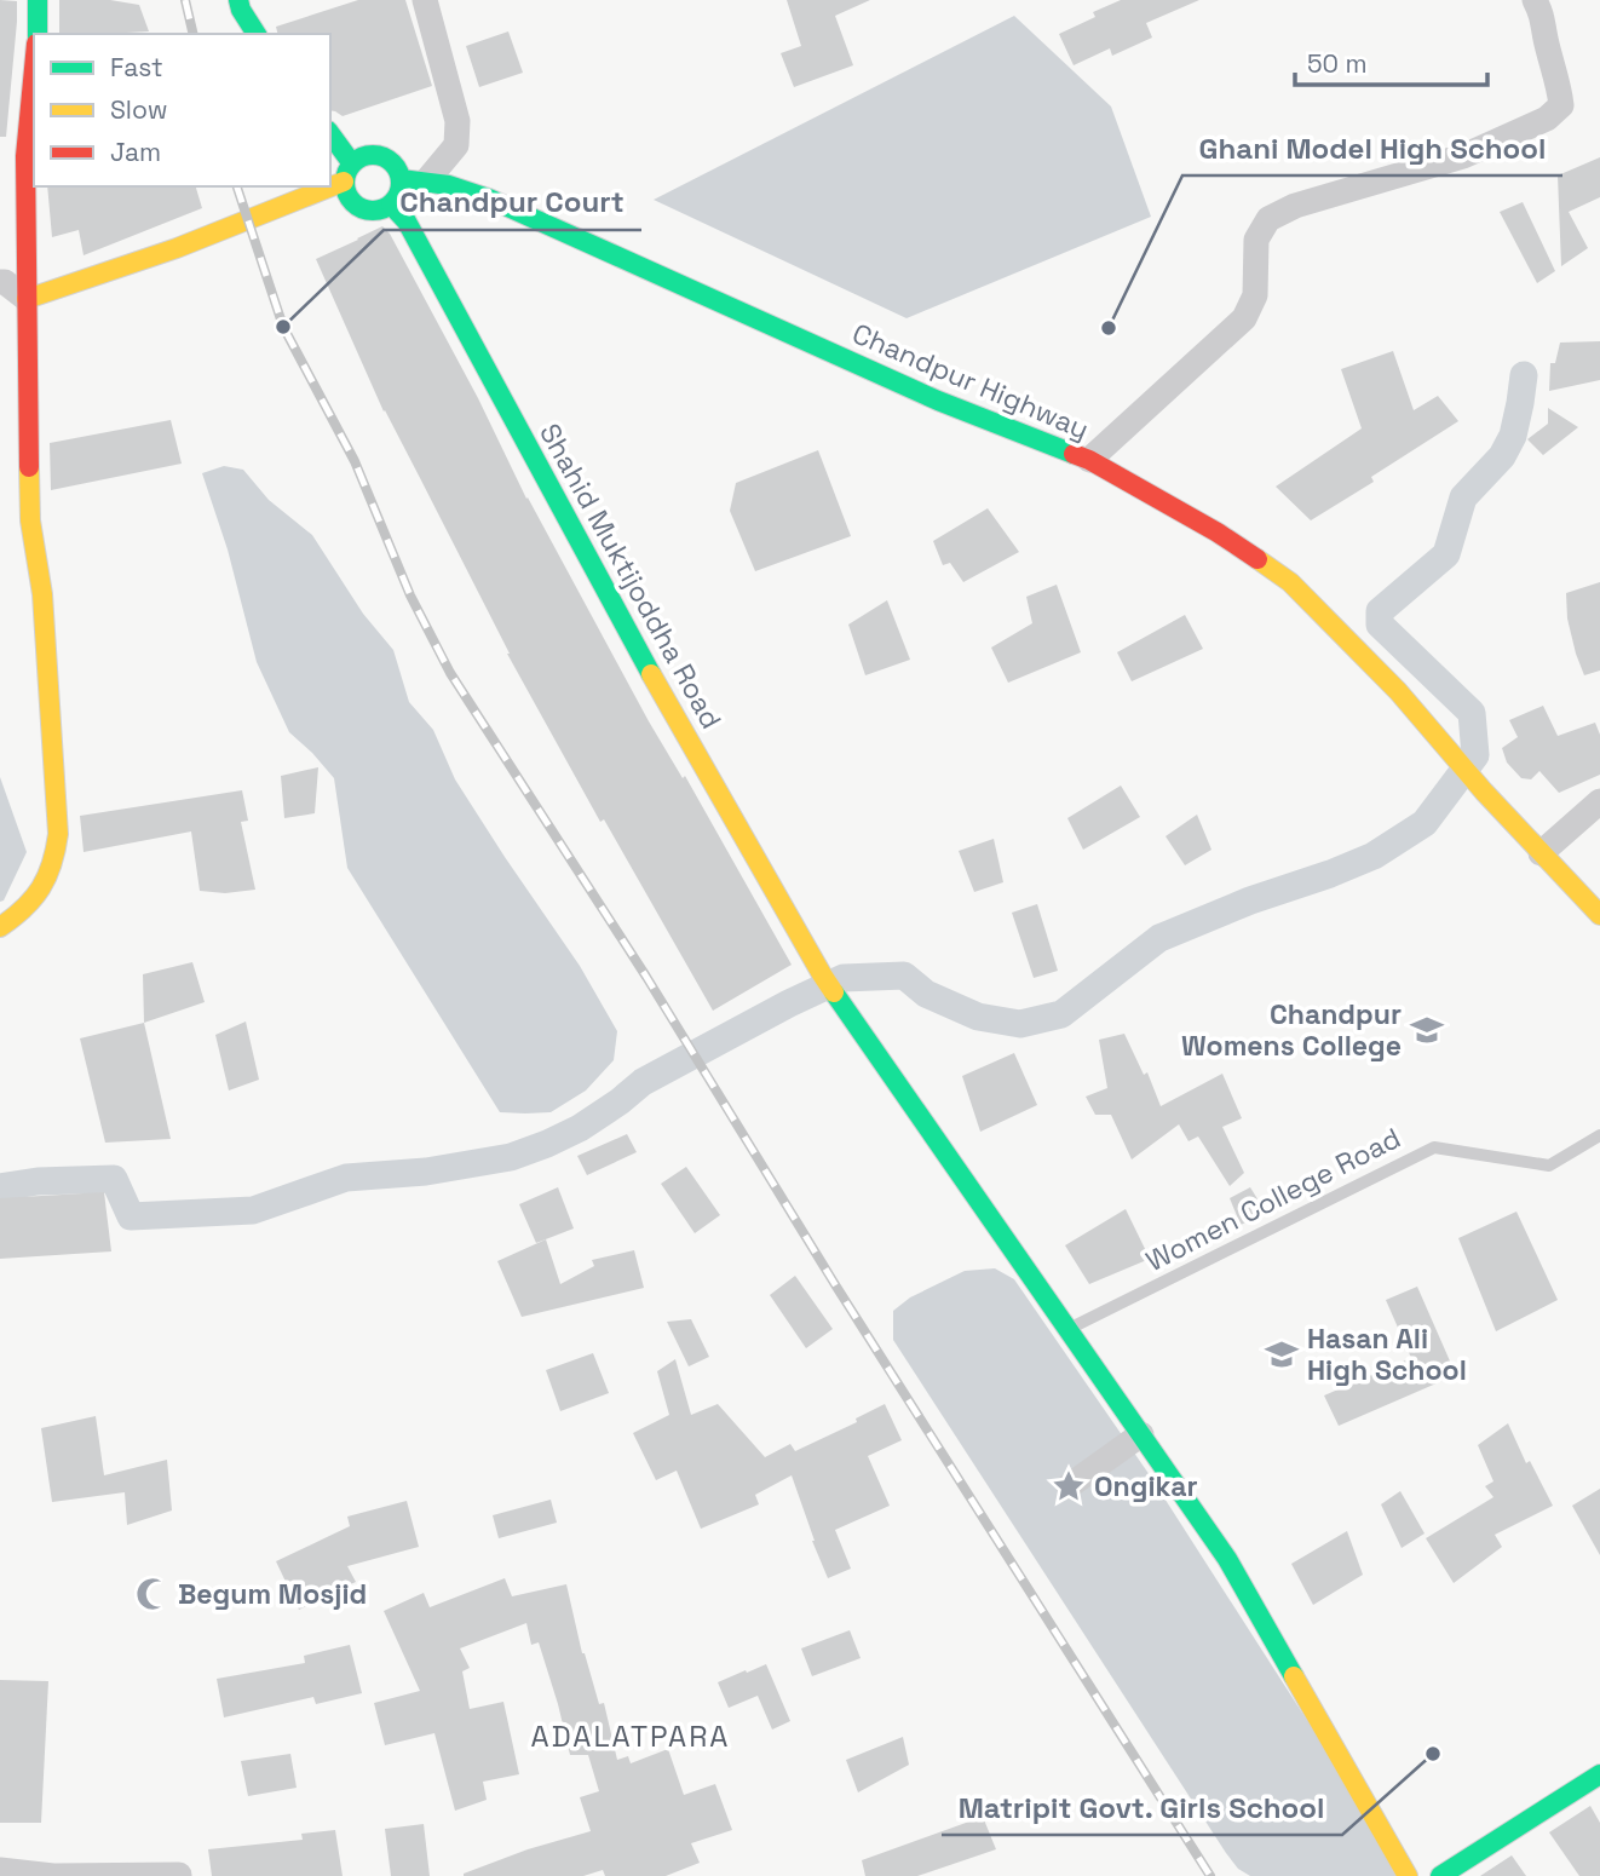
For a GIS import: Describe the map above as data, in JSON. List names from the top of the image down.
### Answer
{
  "streets": {
    "main road": ["Chandpur Highway", "Shahid Muktijoddha Road"],
    "lane": ["Women College Road"]
  },
  "crossings": [
    ["Shahid Muktijoddha Road", "Women College Road"]
  ],
  "districts": ["ADALATPARA"],
  "places": {
    "other": ["Chandpur Court", "Ghani Model High School", "Matripit Govt. Girls School"],
    "school or university": ["Chandpur Womens College", "Hasan Ali High School"],
    "place": ["Ongikar"],
    "mosque": ["Begum Mosjid"]
  },
  "legend": ["Fast", "Slow", "Jam"],
  "scale_bar": "50 m"
}
